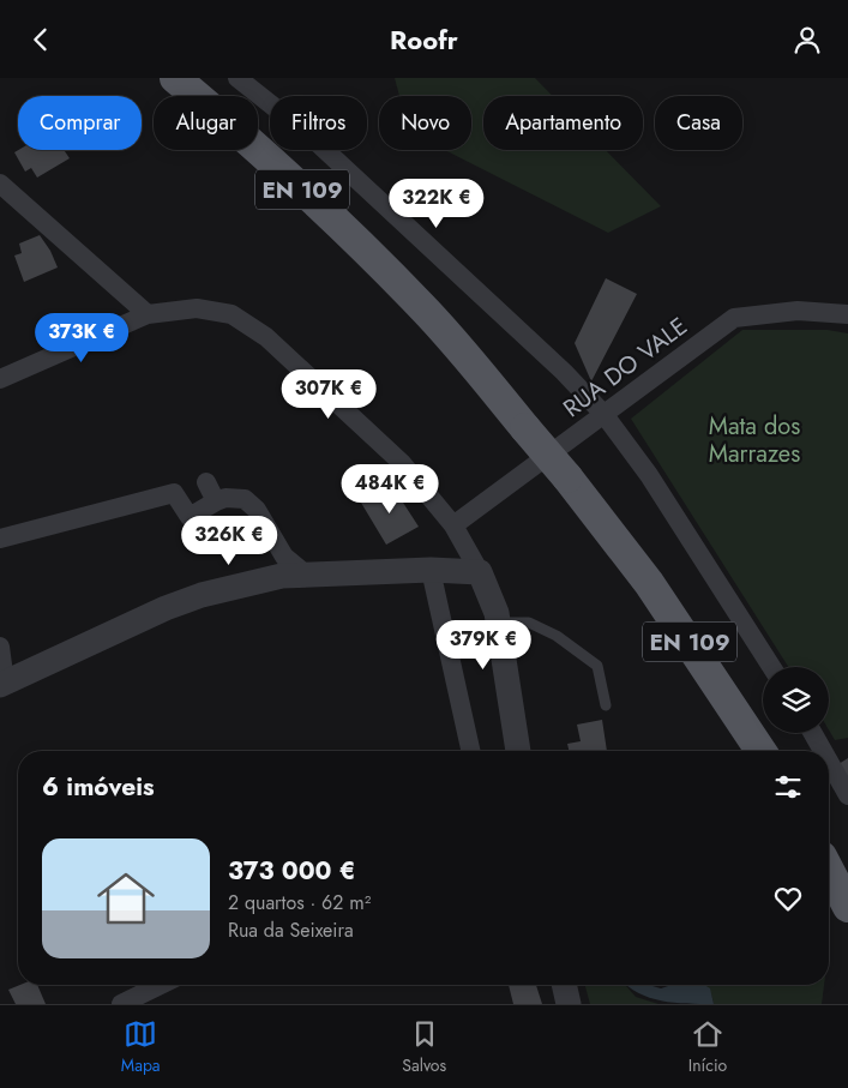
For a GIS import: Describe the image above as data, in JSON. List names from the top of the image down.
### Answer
{
  "streets": {
    "main road": ["EN 109"],
    "street": ["RUA DO VALE"]
  },
  "parks": ["Mata dos Marrazes"],
  "page": {
    "header": "Roofr",
    "chip": [
      "Comprar",
      "Alugar",
      "Filtros",
      "Novo",
      "Apartamento",
      "Casa"
    ],
    "price": [
      "322K €",
      "373K €",
      "307K €",
      "484K €",
      "326K €",
      "379K €"
    ],
    "heading": "6 imóveis",
    "list": [
      {
        "name": "373 000 €",
        "note": "2 quartos · 62 m² · Rua da Seixeira"
      }
    ],
    "tabs": ["Mapa", "Salvos", "Início"]
  }
}
